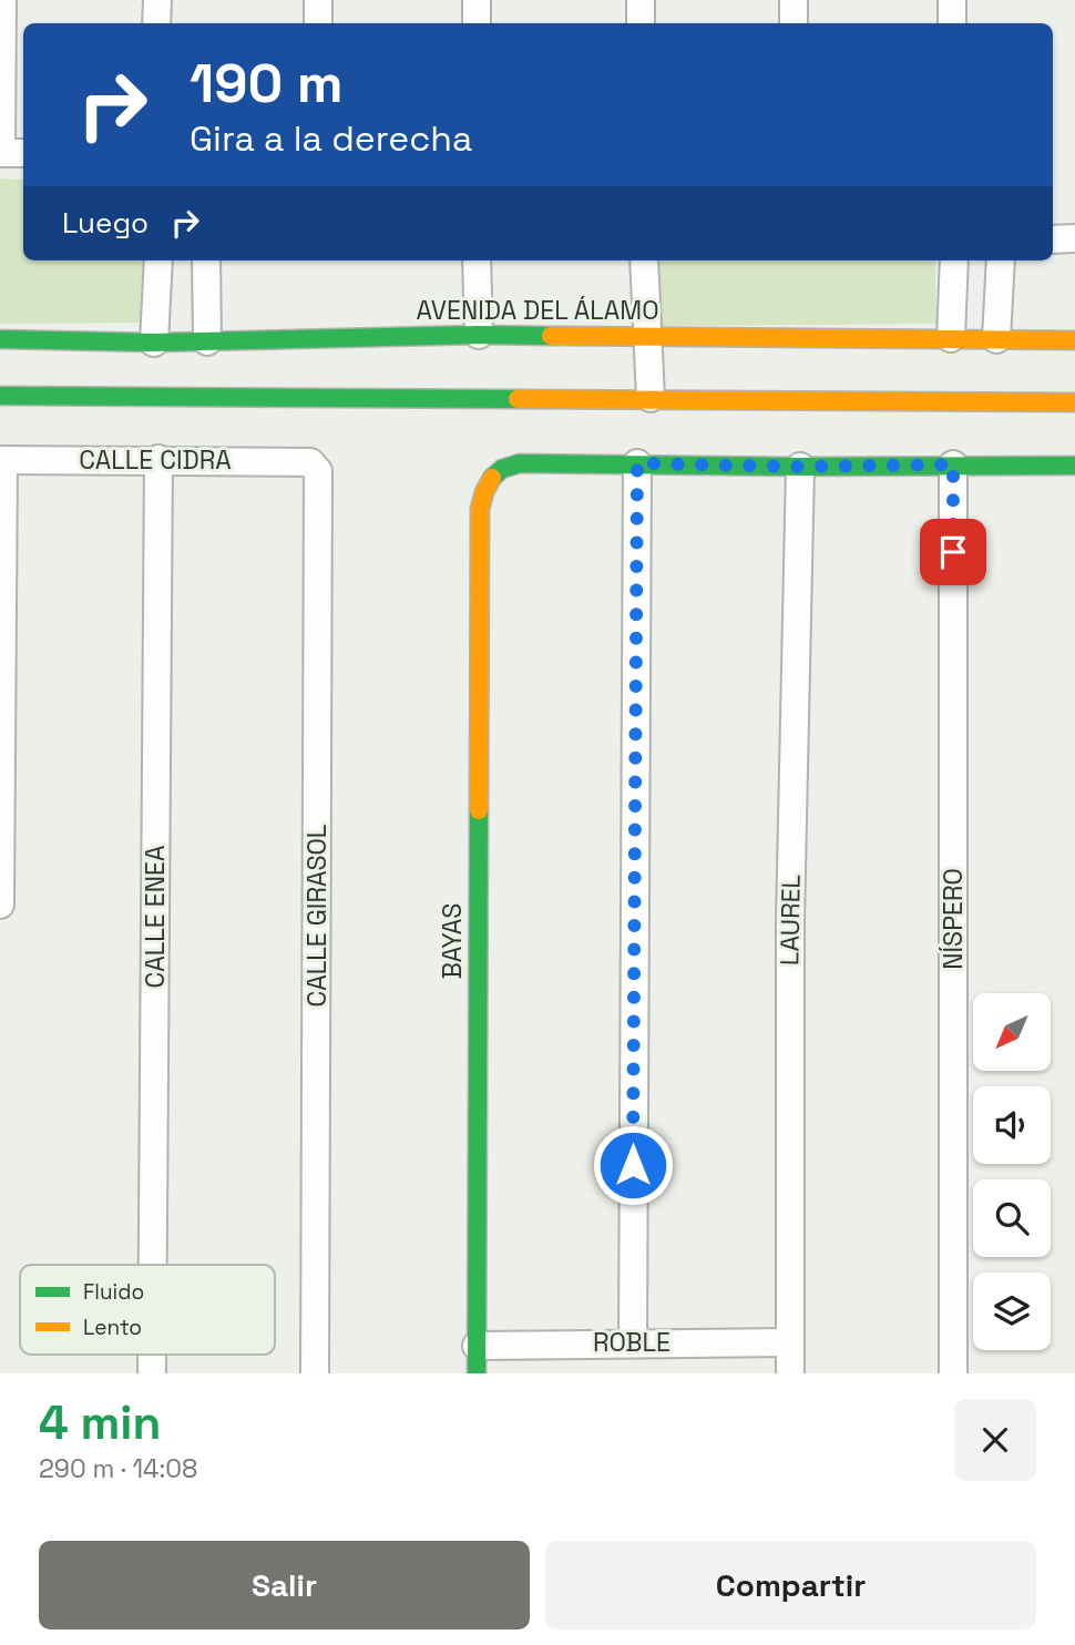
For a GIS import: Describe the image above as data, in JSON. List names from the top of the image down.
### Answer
{
  "streets": {
    "street": [
      "AVENIDA DEL ÁLAMO",
      "CALLE CIDRA",
      "CALLE GIRASOL",
      "CALLE ENEA",
      "NÍSPERO",
      "LAUREL",
      "BAYAS",
      "ROBLE"
    ]
  },
  "crossings": [
    ["CALLE CIDRA", "CALLE GIRASOL"],
    ["CALLE CIDRA", "CALLE ENEA"],
    ["LAUREL", "ROBLE"],
    ["BAYAS", "ROBLE"]
  ],
  "legend": ["Fluido", "Lento"],
  "north": "bottom left",
  "page": {
    "turn": ["190 m", "Gira a la derecha"],
    "then": "Luego",
    "heading": ["4 min", "290 m · 14:08"],
    "buttons": ["Salir", "Compartir"]
  }
}
